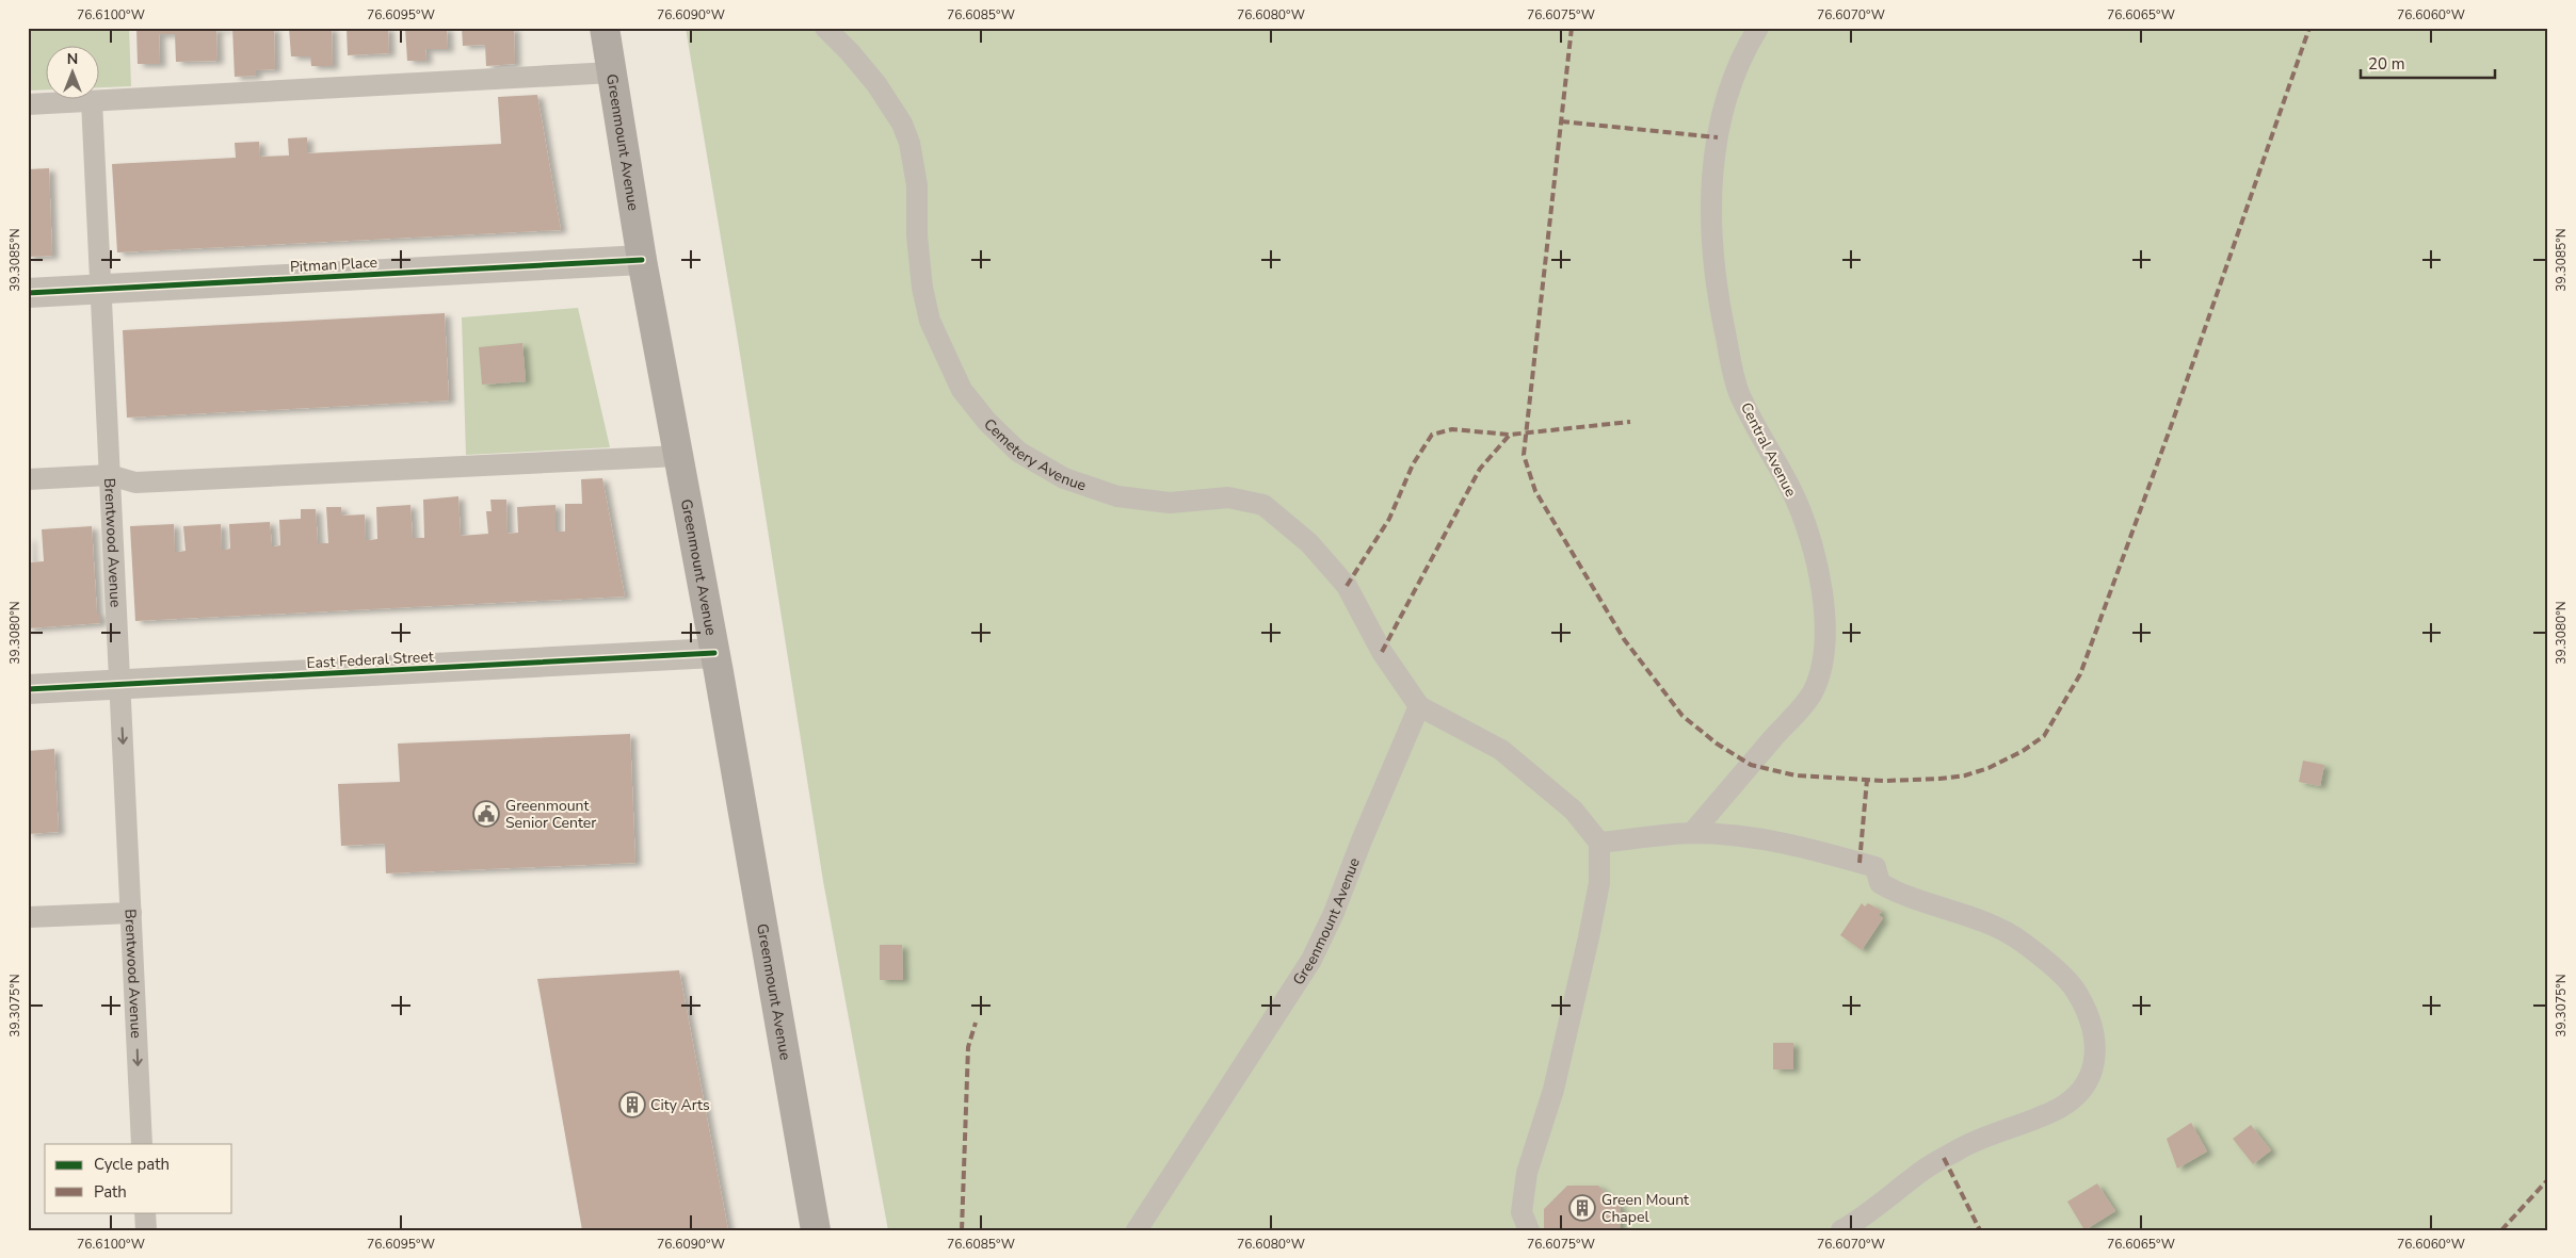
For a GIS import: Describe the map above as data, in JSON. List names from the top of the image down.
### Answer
{
  "streets": {
    "main road": ["Greenmount Avenue"],
    "street": ["Pitman Place", "East Federal Street"],
    "lane": ["Central Avenue", "Cemetery Avenue", "Brentwood Avenue"]
  },
  "crossings": [
    ["Greenmount Avenue", "Pitman Place"],
    ["Greenmount Avenue", "Cemetery Avenue"],
    ["Greenmount Avenue", "East Federal Street"],
    ["Pitman Place", "Brentwood Avenue"],
    ["Brentwood Avenue", "East Federal Street"]
  ],
  "one_way": ["Brentwood Avenue"],
  "places": {
    "public building": ["Greenmount Senior Center"],
    "building": ["City Arts", "Green Mount Chapel"]
  },
  "legend": ["Cycle path", "Path"],
  "scale_bar": "20 m",
  "north": "top",
  "coordinates": [
    "76.6100°W",
    "76.6095°W",
    "76.6090°W",
    "76.6085°W",
    "76.6080°W",
    "76.6075°W",
    "76.6070°W",
    "76.6065°W",
    "76.6060°W",
    "39.3085°N",
    "39.3080°N",
    "39.3075°N"
  ]
}
